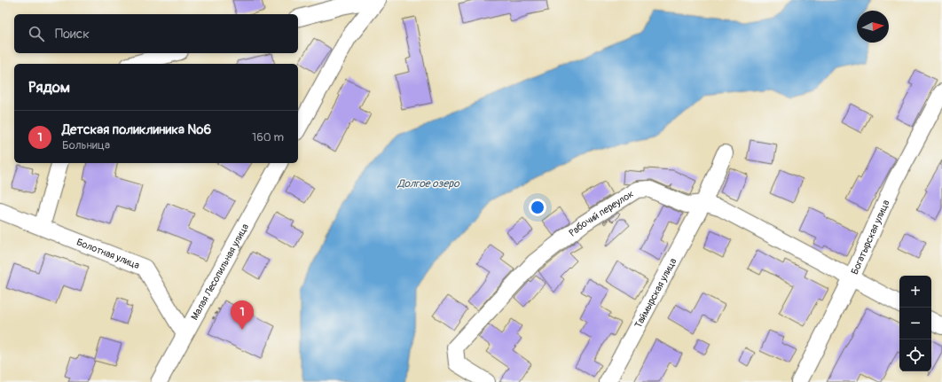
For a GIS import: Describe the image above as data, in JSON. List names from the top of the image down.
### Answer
{
  "streets": {
    "street": [
      "Рабочий переулок",
      "Богатырская улица",
      "Болотная улица",
      "Малая Лесопильная улица",
      "Таймырская улица"
    ]
  },
  "crossings": [
    ["Рабочий переулок", "Богатырская улица"],
    ["Рабочий переулок", "Таймырская улица"],
    ["Болотная улица", "Малая Лесопильная улица"]
  ],
  "water": ["Долгое озеро"],
  "north": "right",
  "page": {
    "search": "Поиск",
    "heading": "Рядом",
    "list": [
      {
        "mark": "1",
        "name": "Детская поликлиника №6",
        "note": "Больница",
        "value": "160 m"
      }
    ],
    "map_buttons": ["+", "−"],
    "pins": "1"
  }
}
